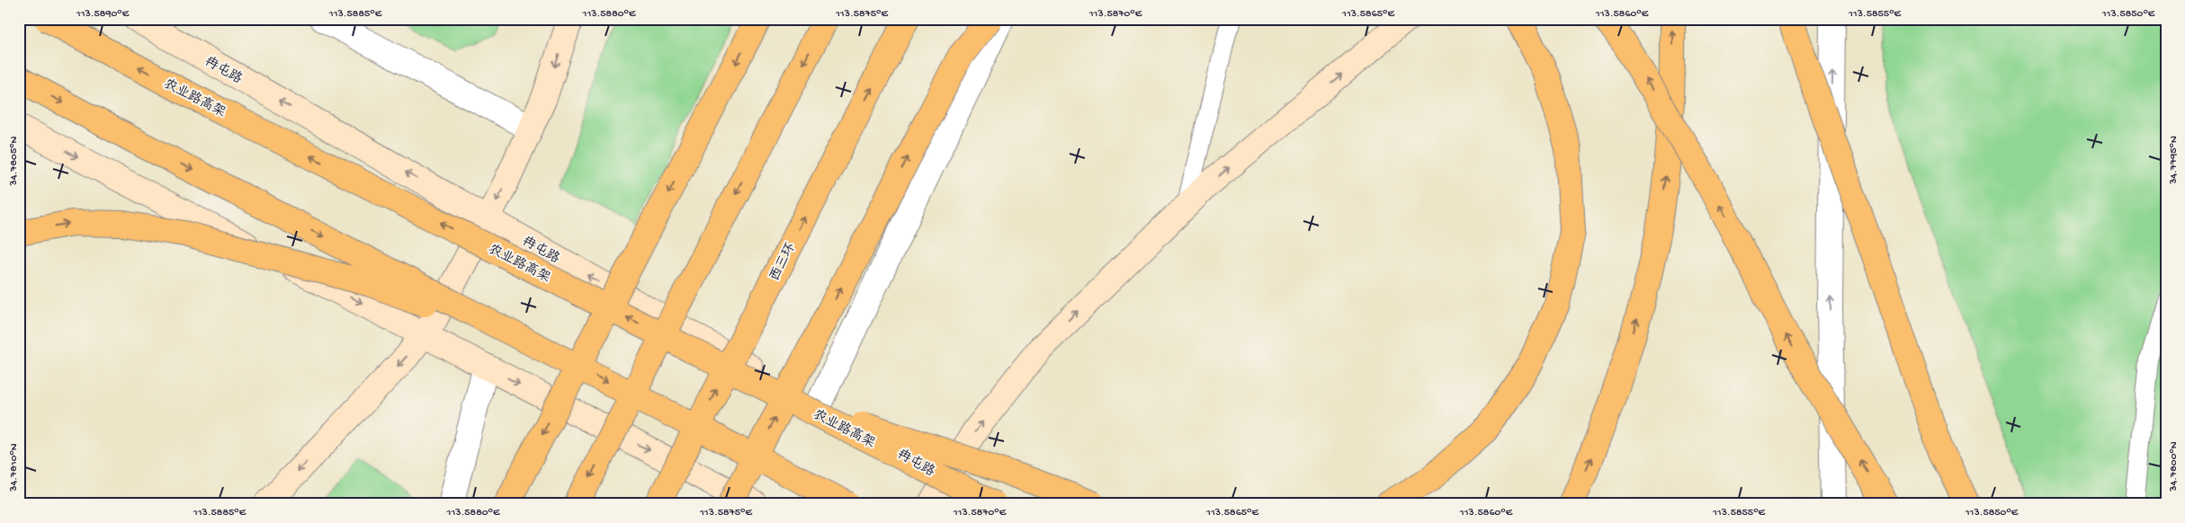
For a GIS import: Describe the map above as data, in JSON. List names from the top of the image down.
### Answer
{
  "streets": {
    "highway": ["农业路高架", "西三环"],
    "main road": ["冉屯路"]
  },
  "coordinates": [
    "113.5890°E",
    "113.5885°E",
    "113.5880°E",
    "113.5875°E",
    "113.5870°E",
    "113.5865°E",
    "113.5860°E",
    "113.5855°E",
    "113.5850°E",
    "34.7795°N",
    "34.7805°N",
    "34.7800°N",
    "34.7810°N"
  ]
}
